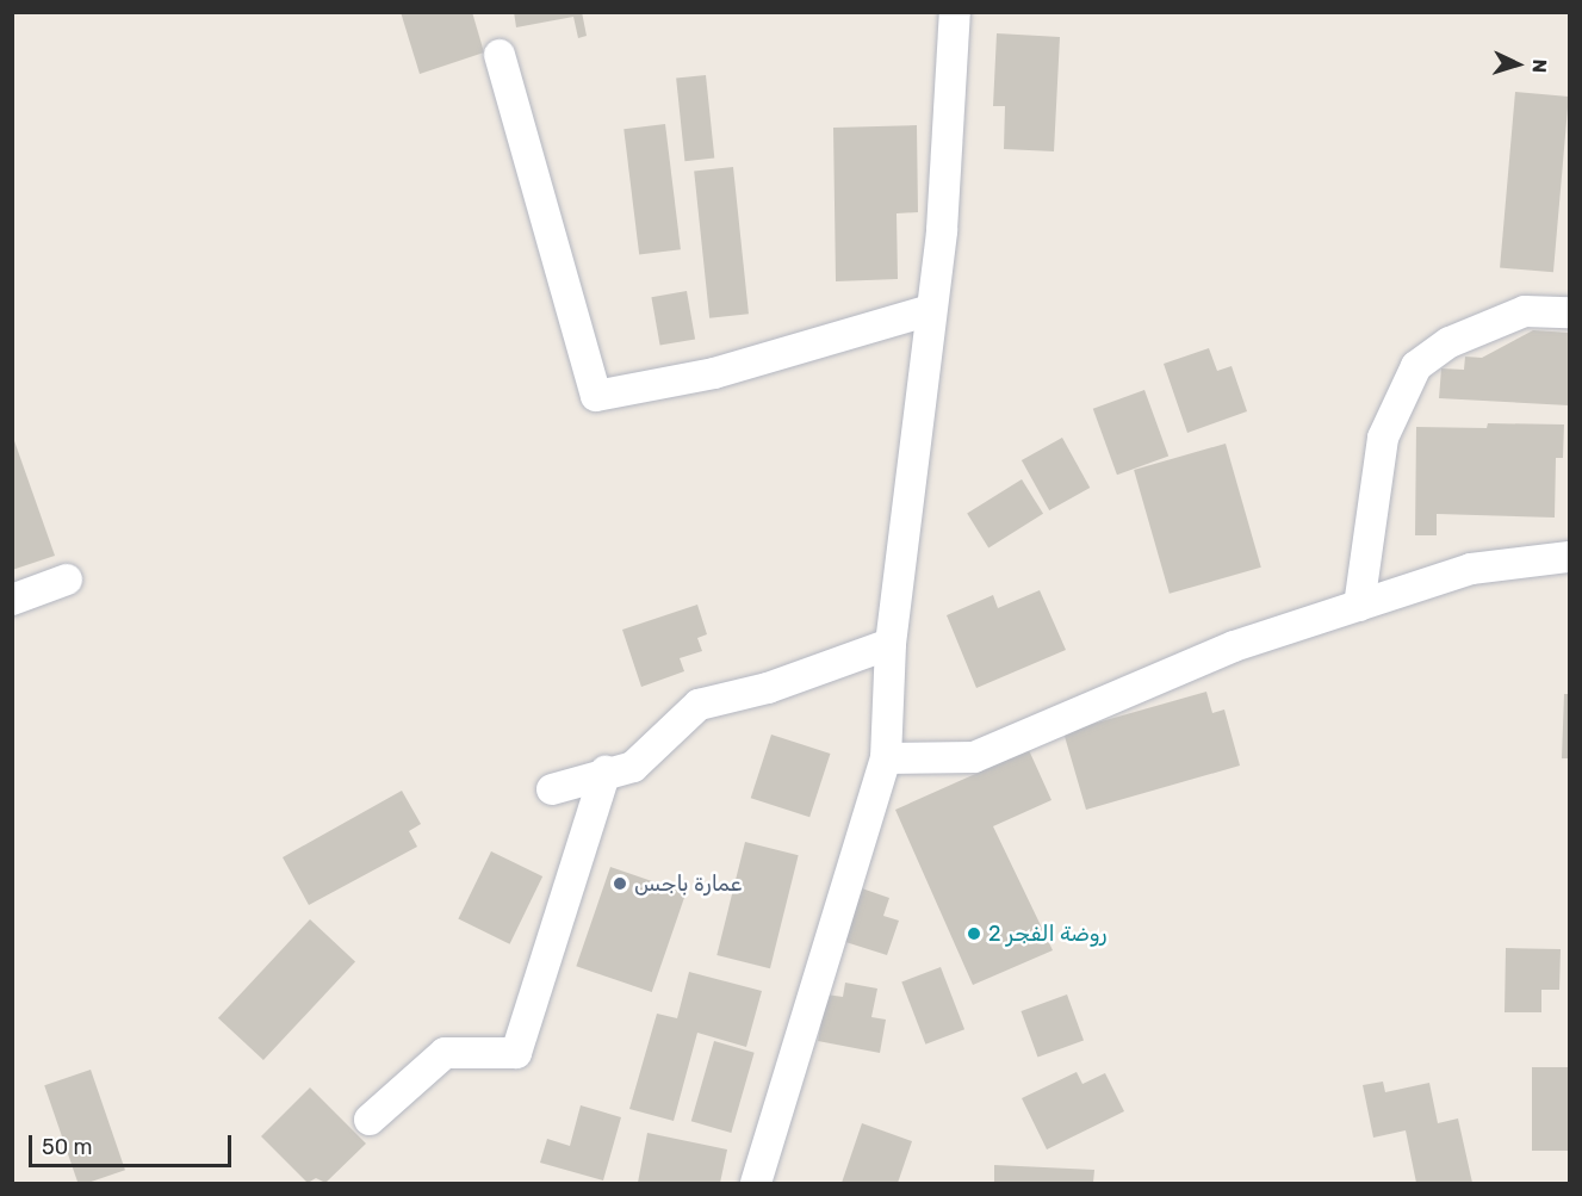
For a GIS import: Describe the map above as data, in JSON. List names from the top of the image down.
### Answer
{
  "places": ["عمارة باجس", "روضة الفجر 2"],
  "scale_bar": "50 m",
  "north": "right"
}
